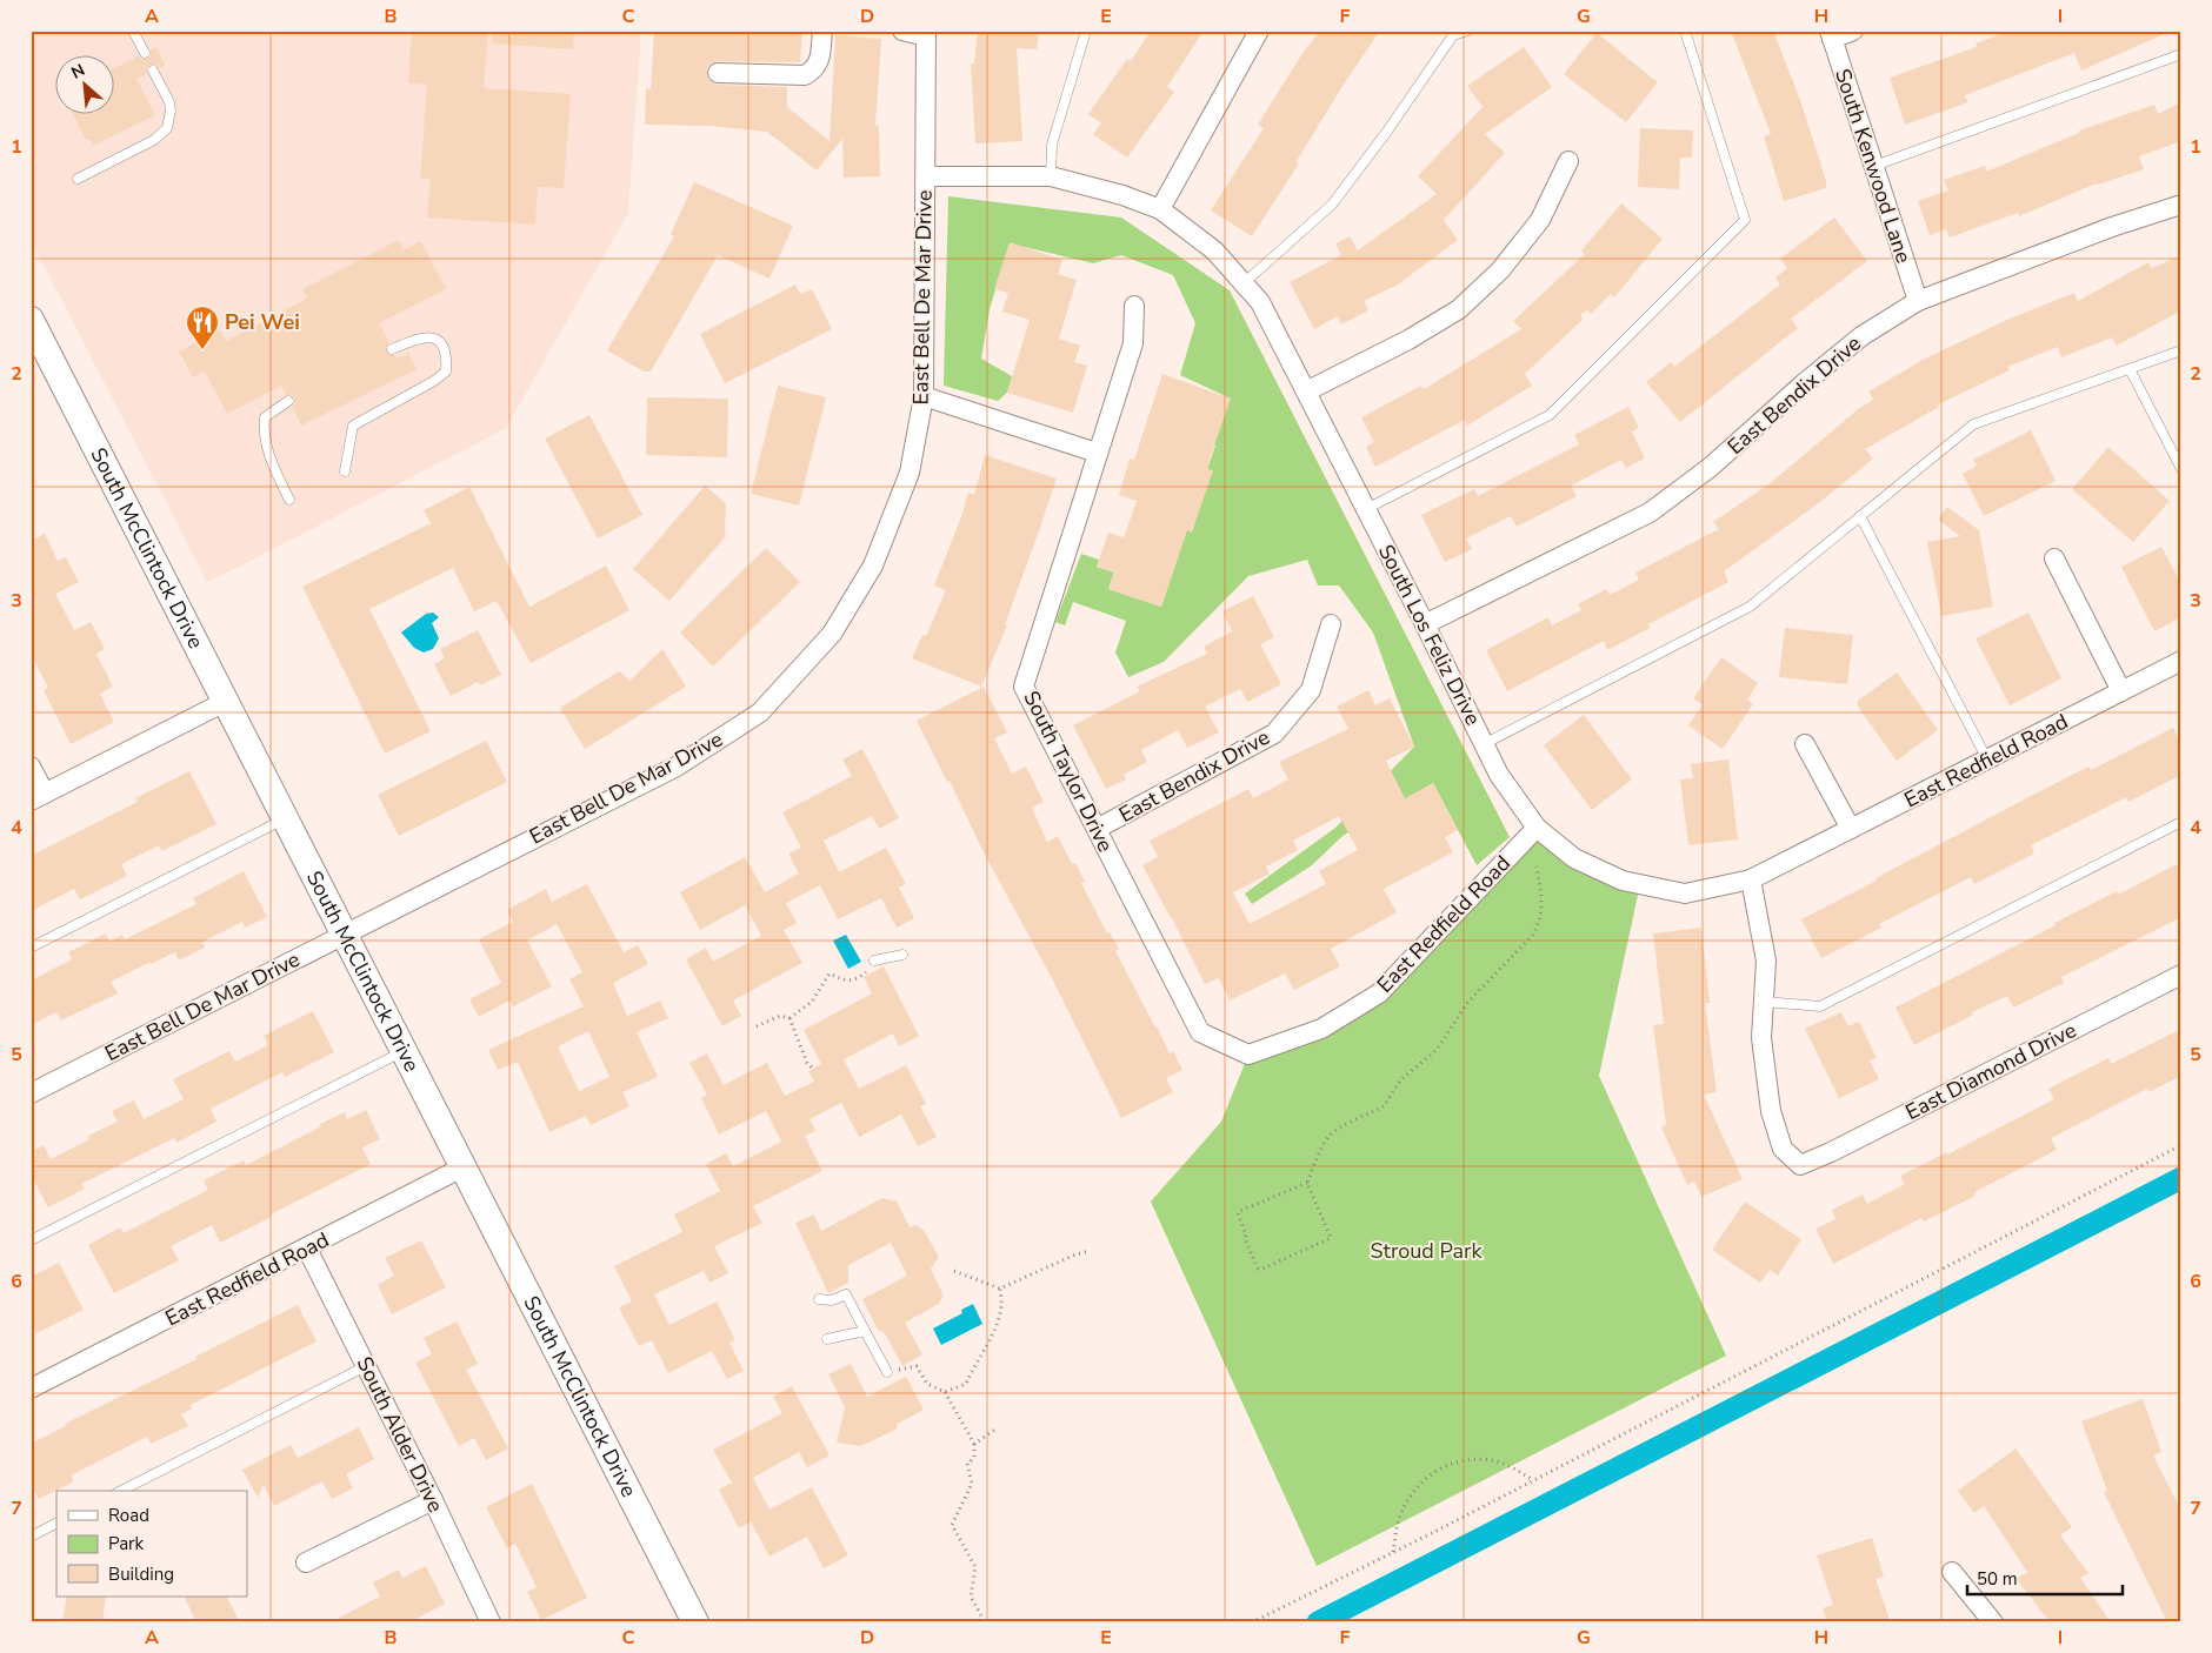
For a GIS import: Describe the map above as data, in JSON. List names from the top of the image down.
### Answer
{
  "streets": {
    "main road": ["South McClintock Drive"],
    "street": [
      "South Kenwood Lane",
      "East Bell De Mar Drive",
      "East Bendix Drive",
      "South Los Feliz Drive",
      "East Redfield Road",
      "South Taylor Drive",
      "East Diamond Drive",
      "South Alder Drive"
    ]
  },
  "crossings": [
    ["South Kenwood Lane", "East Bendix Drive"],
    ["East Bell De Mar Drive", "South McClintock Drive"],
    ["East Bell De Mar Drive", "South Los Feliz Drive"],
    ["East Bendix Drive", "South Los Feliz Drive"],
    ["East Bendix Drive", "South Taylor Drive"],
    ["South McClintock Drive", "East Redfield Road"],
    ["South Los Feliz Drive", "East Redfield Road"],
    ["East Redfield Road", "South Taylor Drive"],
    ["East Redfield Road", "South Alder Drive"]
  ],
  "parks": ["Stroud Park"],
  "places": {
    "restaurant": ["Pei Wei"]
  },
  "legend": ["Road", "Park", "Building"],
  "scale_bar": "50 m",
  "north": "top left",
  "grid": {
    "columns": [
      "A",
      "B",
      "C",
      "D",
      "E",
      "F",
      "G",
      "H",
      "I"
    ],
    "rows": [
      "1",
      "2",
      "3",
      "4",
      "5",
      "6",
      "7"
    ]
  }
}
